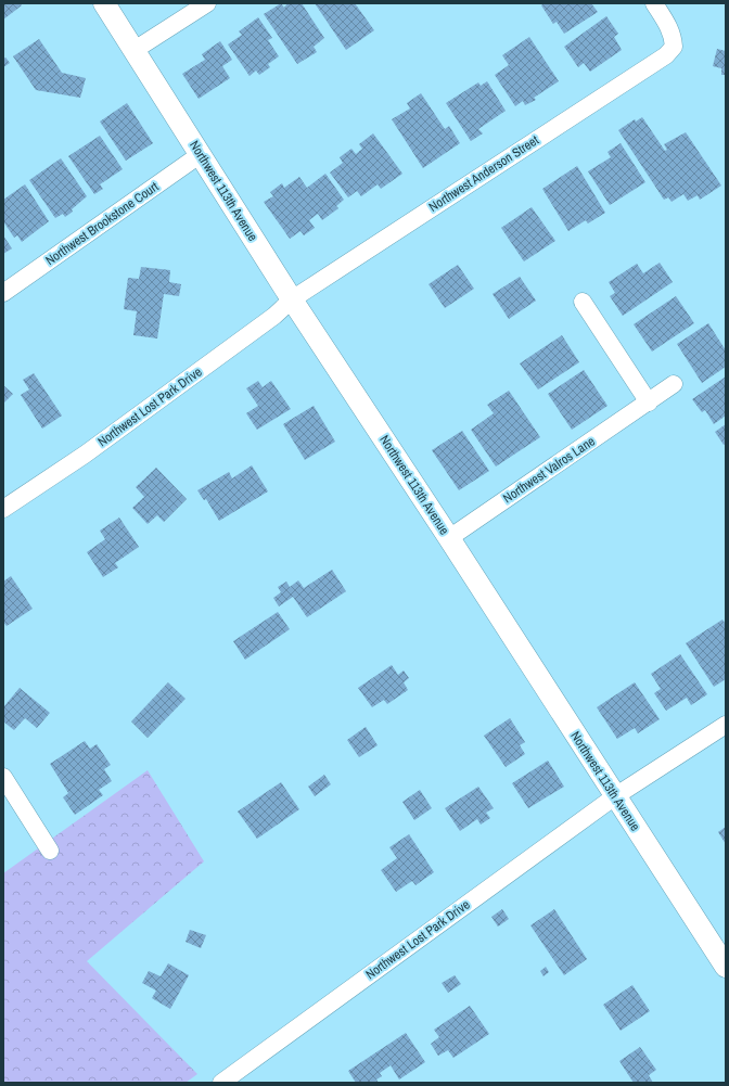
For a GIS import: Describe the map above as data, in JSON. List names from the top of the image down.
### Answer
{
  "streets": {
    "street": [
      "Northwest Anderson Street",
      "Northwest 113th Avenue",
      "Northwest Brookstone Court",
      "Northwest Lost Park Drive",
      "Northwest Valros Lane"
    ]
  },
  "crossings": [
    ["Northwest Anderson Street", "Northwest 113th Avenue"],
    ["Northwest Anderson Street", "Northwest Lost Park Drive"],
    ["Northwest 113th Avenue", "Northwest Brookstone Court"],
    ["Northwest 113th Avenue", "Northwest Lost Park Drive"],
    ["Northwest 113th Avenue", "Northwest Valros Lane"]
  ]
}
